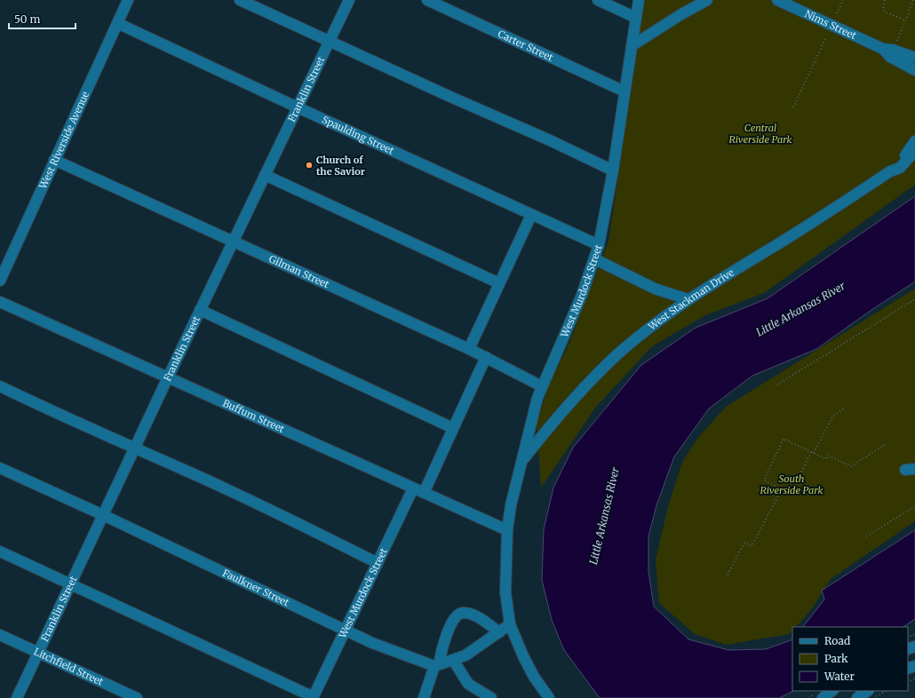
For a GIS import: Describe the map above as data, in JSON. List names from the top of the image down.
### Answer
{
  "streets": {
    "street": [
      "Nims Street",
      "Carter Street",
      "Franklin Street",
      "Spaulding Street",
      "West Riverside Avenue",
      "Gilman Street",
      "West Murdock Street",
      "West Stackman Drive",
      "Buffum Street",
      "Faulkner Street",
      "Litchfield Street"
    ]
  },
  "crossings": [
    ["Carter Street", "West Murdock Street"],
    ["Franklin Street", "Spaulding Street"],
    ["Franklin Street", "Gilman Street"],
    ["Franklin Street", "Buffum Street"],
    ["Franklin Street", "Faulkner Street"],
    ["Franklin Street", "Litchfield Street"],
    ["Spaulding Street", "West Riverside Avenue"],
    ["Spaulding Street", "West Murdock Street"],
    ["West Riverside Avenue", "Gilman Street"],
    ["Gilman Street", "West Murdock Street"],
    ["West Murdock Street", "West Stackman Drive"],
    ["West Murdock Street", "Buffum Street"],
    ["West Murdock Street", "Faulkner Street"]
  ],
  "water": ["Little Arkansas River"],
  "parks": ["Central Riverside Park", "South Riverside Park"],
  "places": ["Church of the Savior"],
  "legend": ["Road", "Park", "Water"],
  "scale_bar": "50 m"
}
